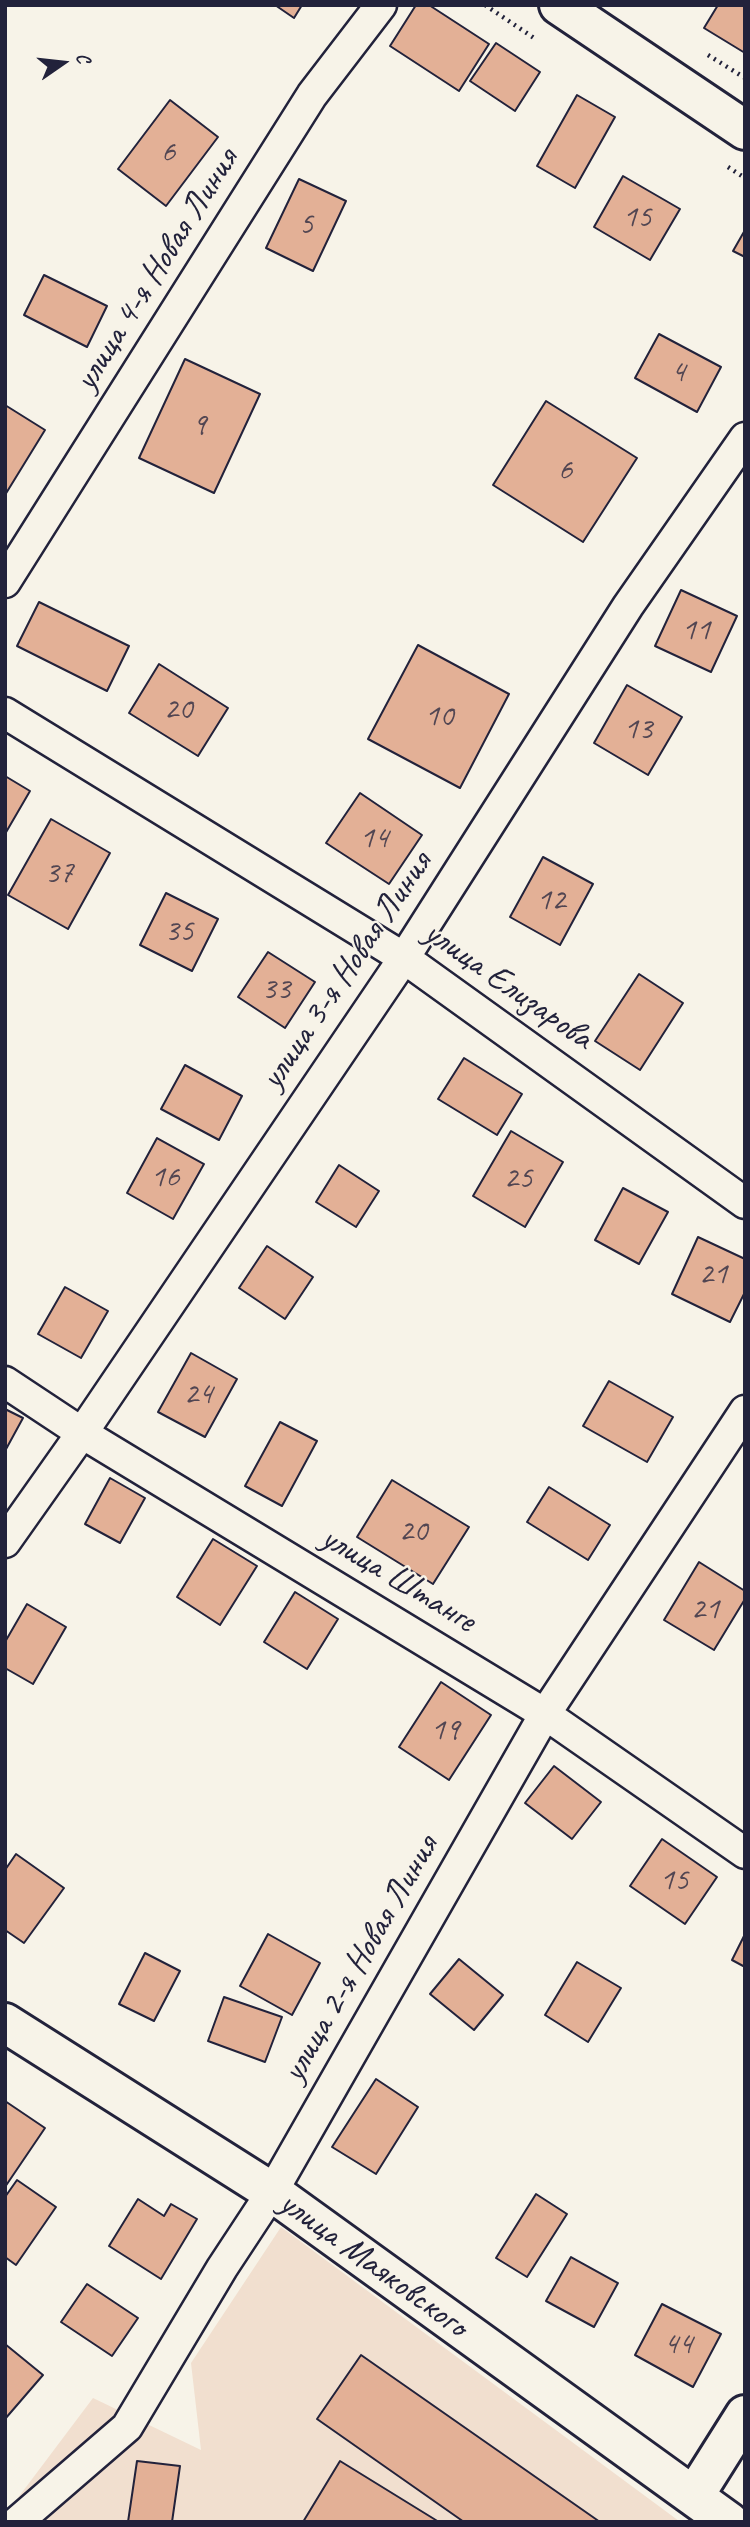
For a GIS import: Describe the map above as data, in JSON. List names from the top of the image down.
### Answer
{
  "streets": {
    "street": [
      "улица 4-я Новая Линия",
      "улица 3-я Новая Линия",
      "улица Елизарова",
      "улица Штанге",
      "улица 2-я Новая Линия",
      "улица Маяковского"
    ]
  },
  "crossings": [
    ["улица 3-я Новая Линия", "улица Елизарова"],
    ["улица 3-я Новая Линия", "улица Штанге"],
    ["улица Штанге", "улица 2-я Новая Линия"],
    ["улица 2-я Новая Линия", "улица Маяковского"]
  ],
  "house_numbers": [
    "6",
    "15",
    "5",
    "4",
    "9",
    "6",
    "11",
    "20",
    "10",
    "13",
    "14",
    "37",
    "12",
    "35",
    "33",
    "16",
    "25",
    "21",
    "24",
    "20",
    "21",
    "19",
    "15",
    "44"
  ],
  "north": "right"
}
